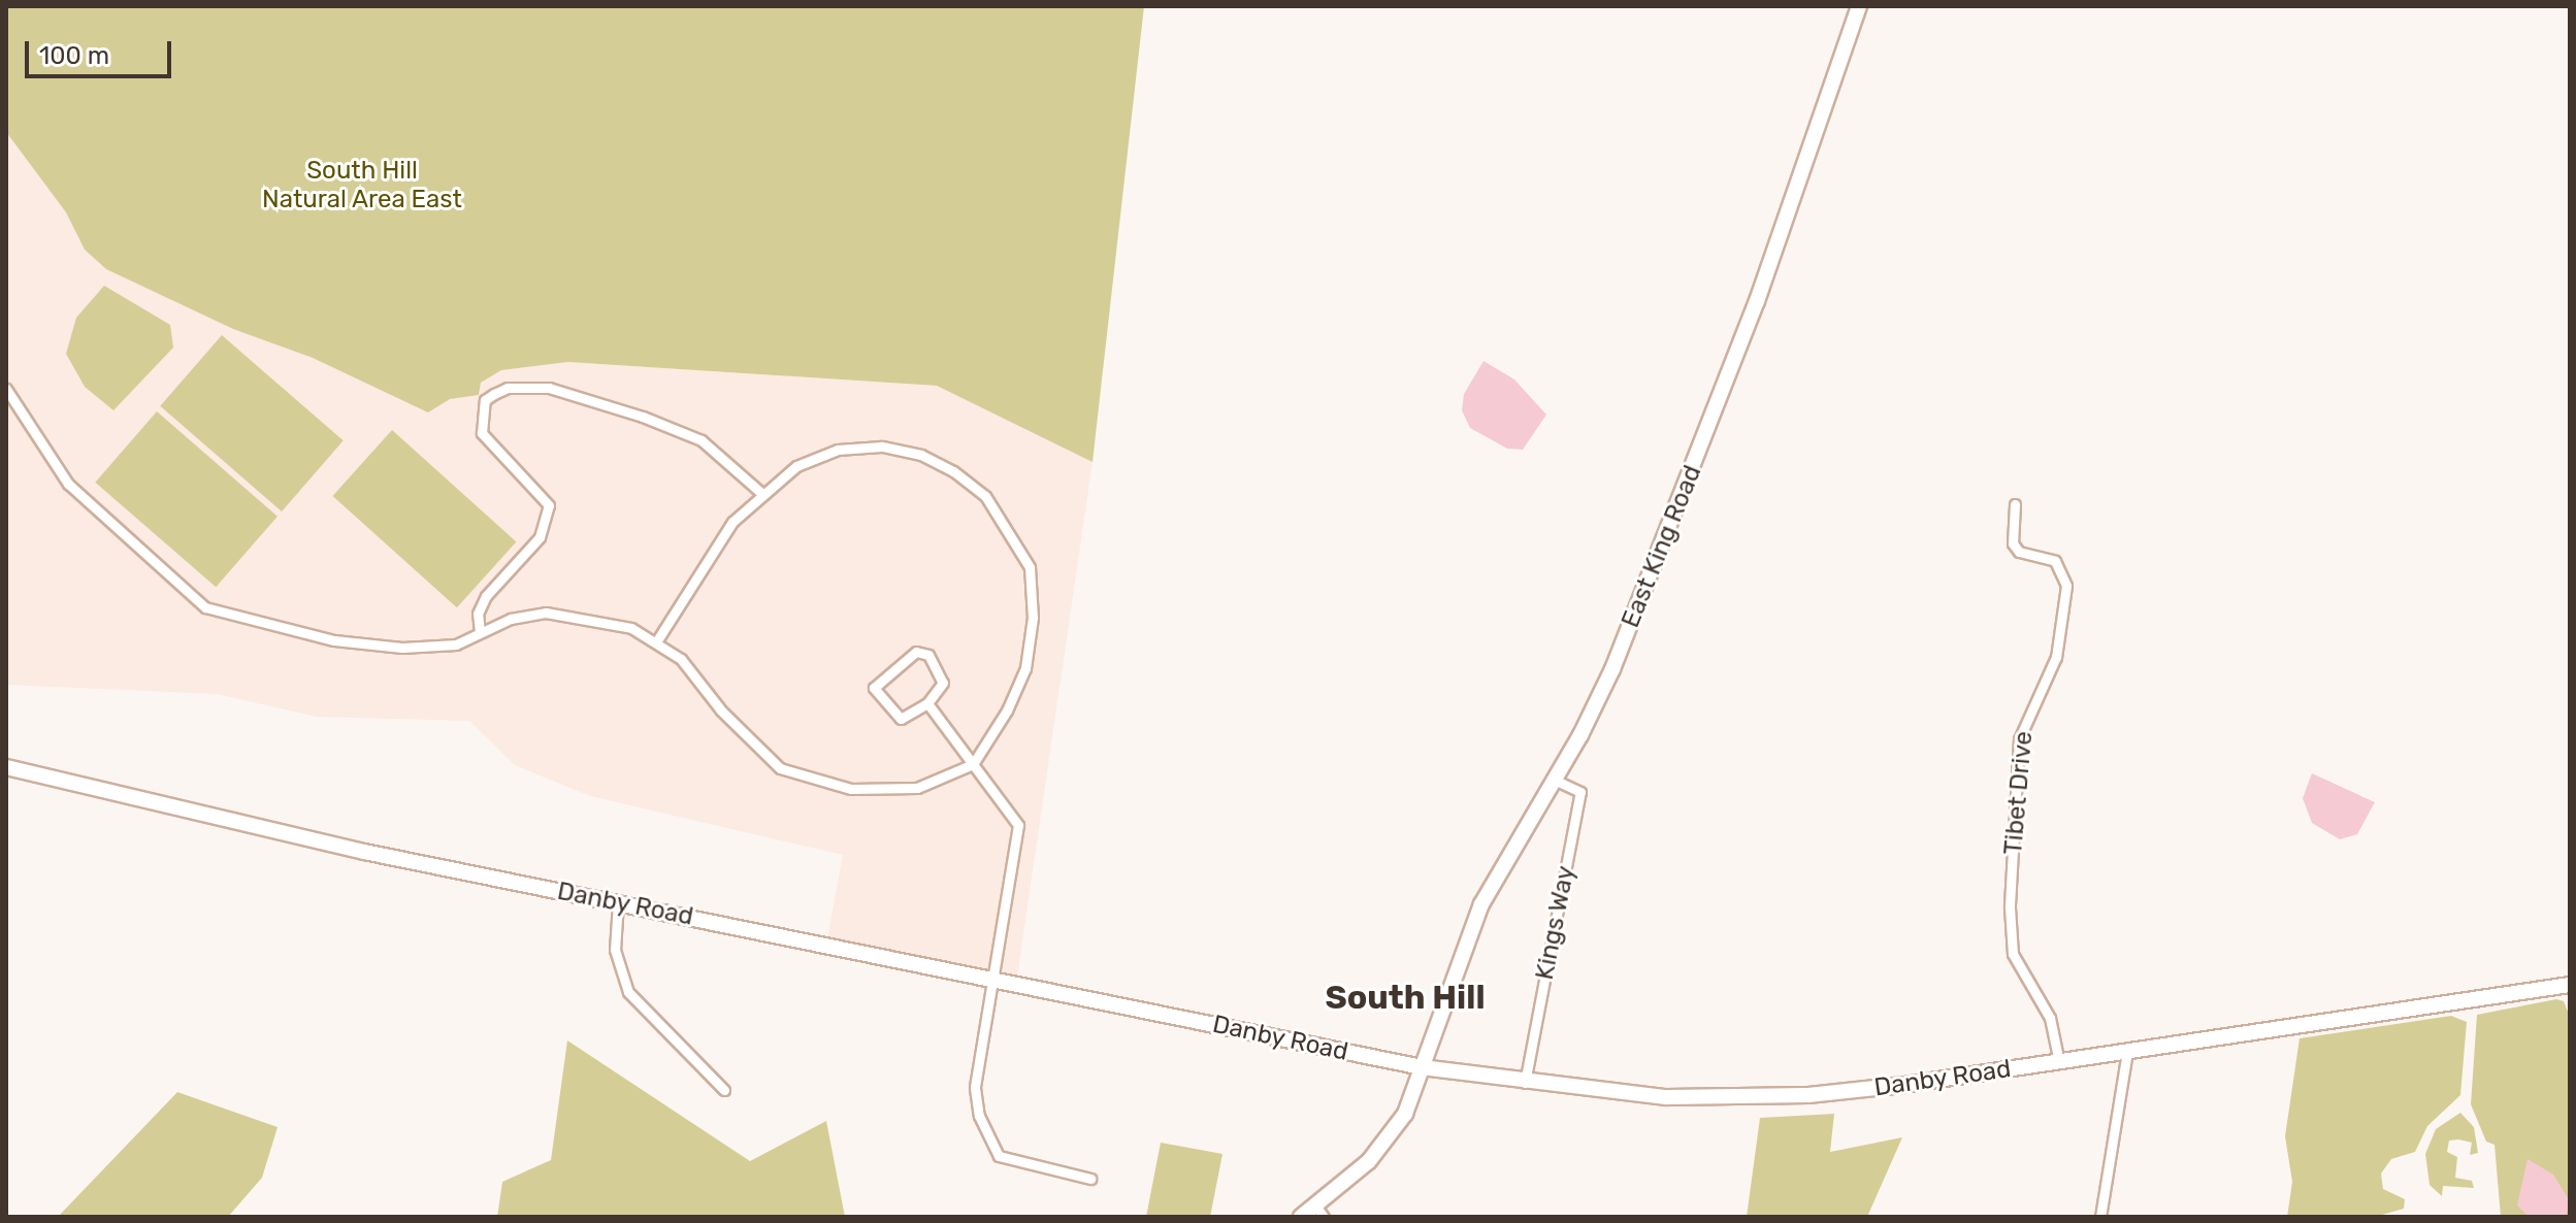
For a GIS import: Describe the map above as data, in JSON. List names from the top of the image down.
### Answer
{
  "streets": {
    "main road": ["East King Road", "Danby Road"],
    "street": ["Tibet Drive", "Kings Way"]
  },
  "crossings": [
    ["East King Road", "Danby Road"],
    ["East King Road", "Kings Way"],
    ["Tibet Drive", "Danby Road"],
    ["Danby Road", "Kings Way"]
  ],
  "districts": ["South Hill"],
  "parks": ["South Hill Natural Area East"],
  "scale_bar": "100 m"
}
